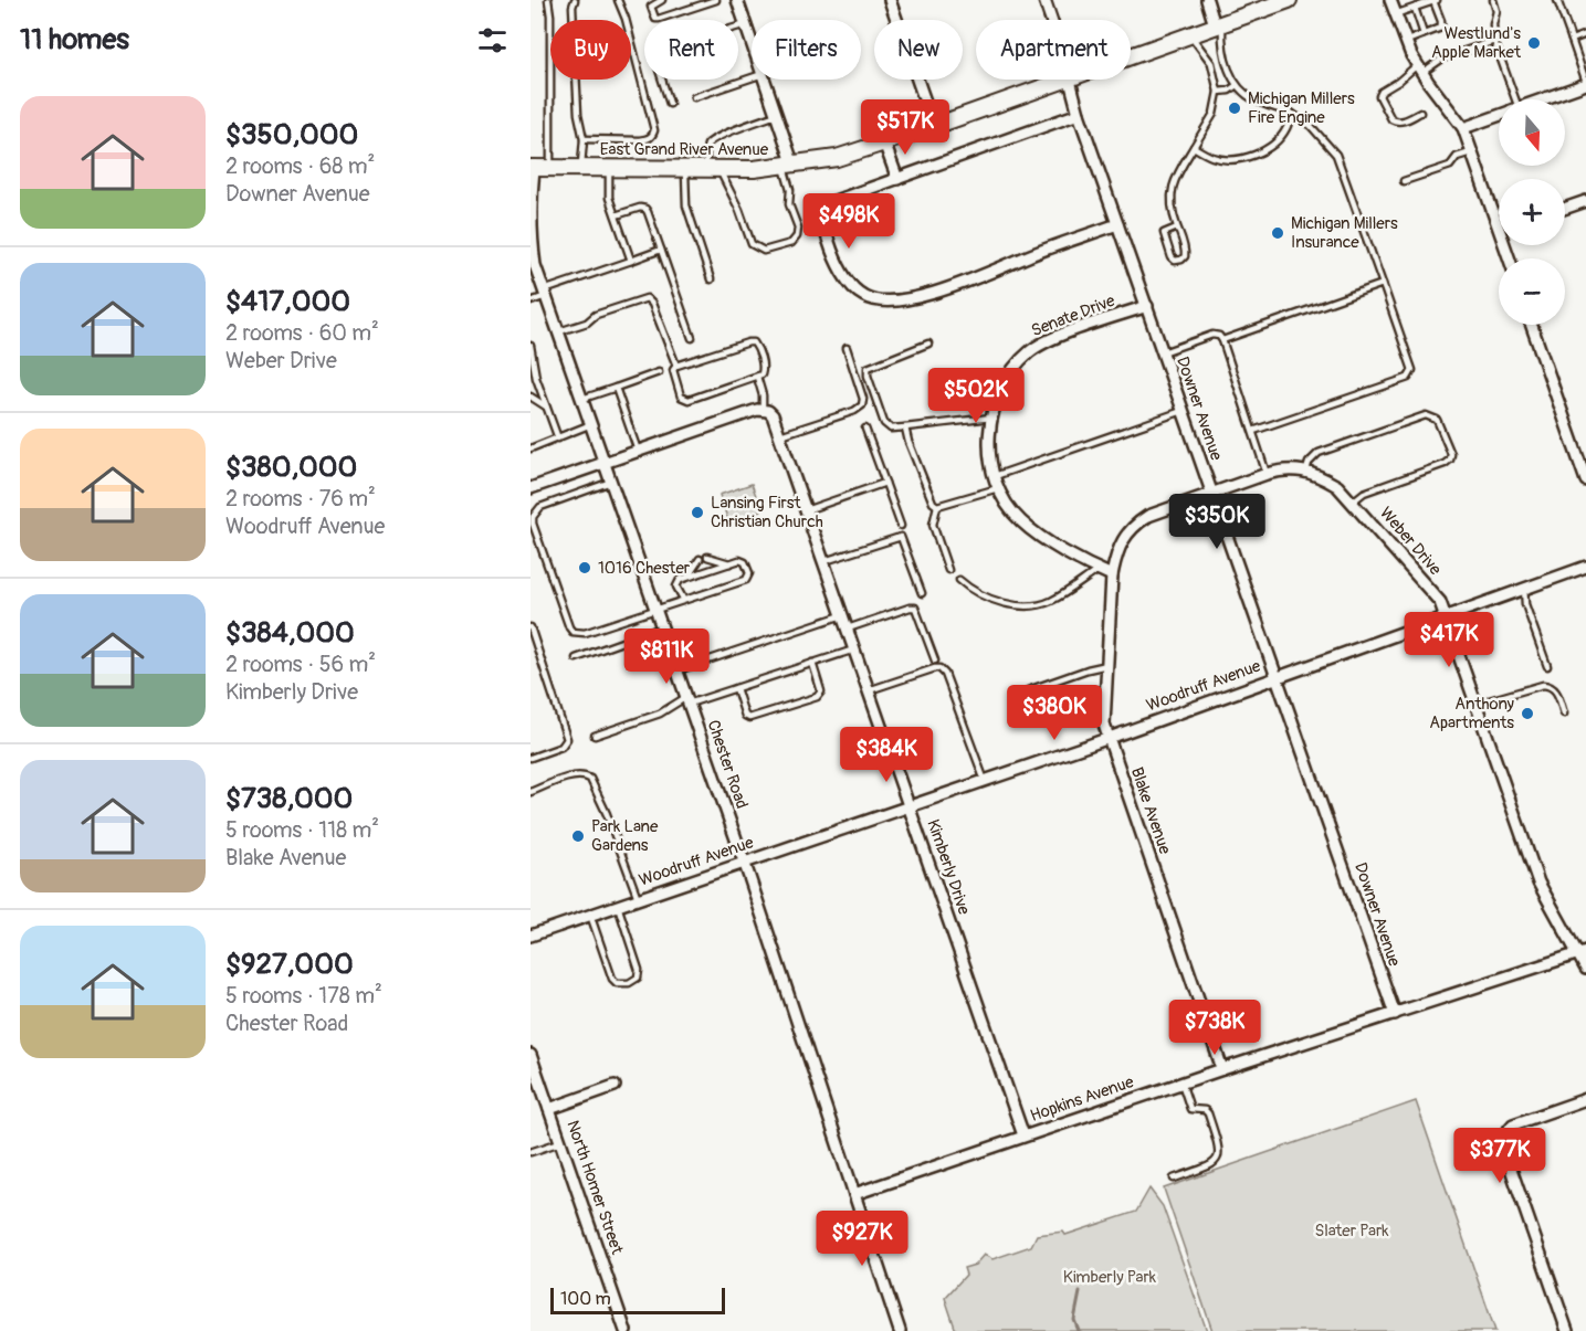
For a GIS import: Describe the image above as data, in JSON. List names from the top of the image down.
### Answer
{
  "streets": {
    "main road": ["East Grand River Avenue"],
    "street": [
      "Senate Drive",
      "Downer Avenue",
      "Weber Drive",
      "Woodruff Avenue",
      "Chester Road",
      "Blake Avenue",
      "Kimberly Drive",
      "Hopkins Avenue",
      "North Homer Street"
    ]
  },
  "crossings": [
    ["East Grand River Avenue", "Chester Road"],
    ["Senate Drive", "Downer Avenue"],
    ["Senate Drive", "Blake Avenue"],
    ["Downer Avenue", "Weber Drive"],
    ["Downer Avenue", "Woodruff Avenue"],
    ["Downer Avenue", "Blake Avenue"],
    ["Downer Avenue", "Hopkins Avenue"],
    ["Weber Drive", "Woodruff Avenue"],
    ["Weber Drive", "Blake Avenue"],
    ["Weber Drive", "Hopkins Avenue"],
    ["Woodruff Avenue", "Chester Road"],
    ["Woodruff Avenue", "Blake Avenue"],
    ["Woodruff Avenue", "Kimberly Drive"],
    ["Chester Road", "Hopkins Avenue"],
    ["Blake Avenue", "Hopkins Avenue"],
    ["Kimberly Drive", "Hopkins Avenue"]
  ],
  "parks": ["Slater Park", "Kimberly Park"],
  "places": [
    "Westlund's Apple Market",
    "Michigan Millers Fire Engine",
    "Michigan Millers Insurance",
    "Lansing First Christian Church",
    "1016 Chester",
    "Anthony Apartments",
    "Park Lane Gardens"
  ],
  "scale_bar": "100 m",
  "north": "bottom",
  "page": {
    "heading": "11 homes",
    "chip": [
      "Buy",
      "Rent",
      "Filters",
      "New",
      "Apartment"
    ],
    "list": [
      {
        "name": "$350,000",
        "note": "2 rooms · 68 m² · Downer Avenue"
      },
      {
        "name": "$417,000",
        "note": "2 rooms · 60 m² · Weber Drive"
      },
      {
        "name": "$380,000",
        "note": "2 rooms · 76 m² · Woodruff Avenue"
      },
      {
        "name": "$384,000",
        "note": "2 rooms · 56 m² · Kimberly Drive"
      },
      {
        "name": "$738,000",
        "note": "5 rooms · 118 m² · Blake Avenue"
      },
      {
        "name": "$927,000",
        "note": "5 rooms · 178 m² · Chester Road"
      }
    ],
    "map_buttons": ["+", "−"],
    "price": [
      "$517K",
      "$498K",
      "$502K",
      "$350K",
      "$417K",
      "$811K",
      "$380K",
      "$384K",
      "$738K",
      "$377K",
      "$927K"
    ],
    "scale": "100 m"
  }
}
